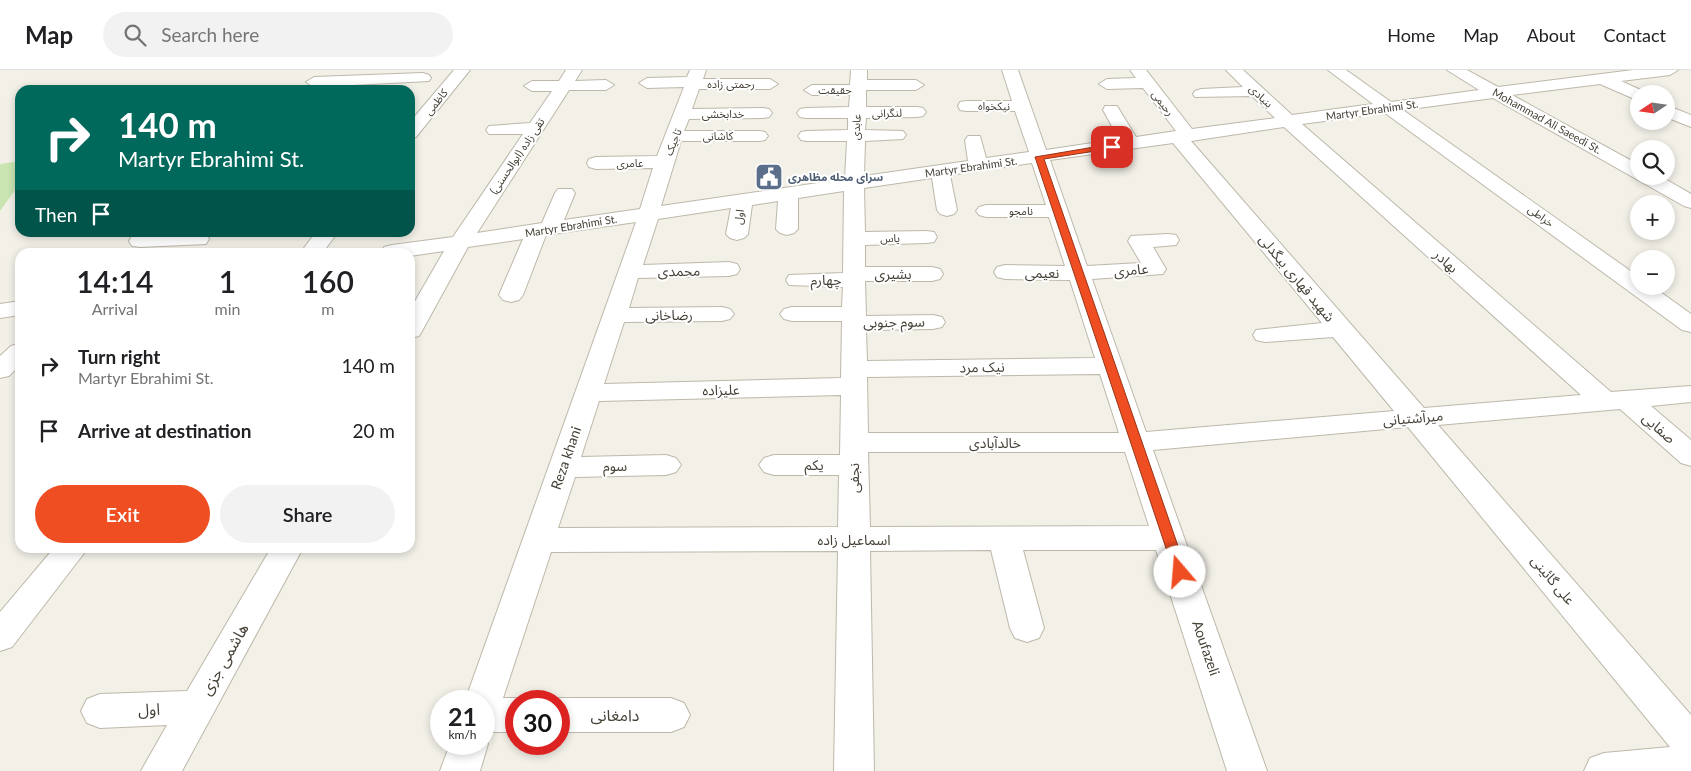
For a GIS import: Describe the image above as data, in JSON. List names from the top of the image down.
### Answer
{
  "streets": {
    "street": [
      "رحمتی زاده",
      "حقیقت",
      "بنیادی",
      "کاظمی",
      "رحیمی",
      "نیکخواه",
      "Martyr Ebrahimi St.",
      "لنگرانی",
      "خدابخشی",
      "Mohammad Ali Saeedi St.",
      "عابدی",
      "کاشانی",
      "تاجیک",
      "تقی زاده (ابوالحسنی)",
      "عامری",
      "نامجو",
      "خراطی",
      "اول",
      "یاس",
      "بهادر",
      "محمدی",
      "نعیمی",
      "بشیری",
      "شهید قهاری بیگدلی",
      "چهارم",
      "رضاخانی",
      "سوم جنوبی",
      "نیک مرد",
      "علیزاده",
      "میرآشتیانی",
      "صفایی",
      "خالدآبادی",
      "Reza khani",
      "یکم",
      "سوم",
      "نجفی",
      "اسماعیل زاده",
      "علی گائینی",
      "Aoufazeli",
      "هاشمی جزی",
      "دامغانی"
    ]
  },
  "crossings": [
    ["رحمتی زاده", "تاجیک"],
    ["حقیقت", "عابدی"],
    ["بنیادی", "Martyr Ebrahimi St."],
    ["بنیادی", "بهادر"],
    ["رحیمی", "Martyr Ebrahimi St."],
    ["رحیمی", "شهید قهاری بیگدلی"],
    ["نیکخواه", "Aoufazeli"],
    ["Martyr Ebrahimi St.", "Mohammad Ali Saeedi St."],
    ["Martyr Ebrahimi St.", "عابدی"],
    ["Martyr Ebrahimi St.", "تاجیک"],
    ["Martyr Ebrahimi St.", "تقی زاده (ابوالحسنی)"],
    ["Martyr Ebrahimi St.", "خراطی"],
    ["Martyr Ebrahimi St.", "اول"],
    ["Martyr Ebrahimi St.", "بهادر"],
    ["Martyr Ebrahimi St.", "شهید قهاری بیگدلی"],
    ["Martyr Ebrahimi St.", "Reza khani"],
    ["Martyr Ebrahimi St.", "نجفی"],
    ["Martyr Ebrahimi St.", "Aoufazeli"],
    ["لنگرانی", "عابدی"],
    ["خدابخشی", "تاجیک"],
    ["عابدی", "نجفی"],
    ["کاشانی", "تاجیک"],
    ["تاجیک", "عامری"],
    ["تاجیک", "Reza khani"],
    ["عامری", "نعیمی"],
    ["عامری", "Aoufazeli"],
    ["نامجو", "Aoufazeli"],
    ["اول", "هاشمی جزی"],
    ["یاس", "نجفی"],
    ["بهادر", "میرآشتیانی"],
    ["بهادر", "صفایی"],
    ["محمدی", "Reza khani"],
    ["نعیمی", "Aoufazeli"],
    ["بشیری", "چهارم"],
    ["بشیری", "نجفی"],
    ["شهید قهاری بیگدلی", "میرآشتیانی"],
    ["شهید قهاری بیگدلی", "علی گائینی"],
    ["چهارم", "نجفی"],
    ["رضاخانی", "Reza khani"],
    ["سوم جنوبی", "نجفی"],
    ["نیک مرد", "علیزاده"],
    ["نیک مرد", "نجفی"],
    ["نیک مرد", "Aoufazeli"],
    ["علیزاده", "Reza khani"],
    ["علیزاده", "نجفی"],
    ["میرآشتیانی", "صفایی"],
    ["میرآشتیانی", "خالدآبادی"],
    ["میرآشتیانی", "علی گائینی"],
    ["میرآشتیانی", "Aoufazeli"],
    ["خالدآبادی", "یکم"],
    ["خالدآبادی", "نجفی"],
    ["خالدآبادی", "Aoufazeli"],
    ["Reza khani", "سوم"],
    ["Reza khani", "اسماعیل زاده"],
    ["یکم", "نجفی"],
    ["نجفی", "اسماعیل زاده"],
    ["اسماعیل زاده", "Aoufazeli"]
  ],
  "places": {
    "public building": ["سرای محله مظاهری"]
  },
  "north": "left",
  "page": {
    "header": "Map",
    "search": "Search here",
    "nav": [
      "Home",
      "Map",
      "About",
      "Contact"
    ],
    "map_buttons": ["+", "−"],
    "turn": ["140 m", "Martyr Ebrahimi St."],
    "then": "Then",
    "eta": [
      "14:14",
      "Arrival",
      "1",
      "min",
      "160",
      "m"
    ],
    "list": [
      {
        "name": "Turn right",
        "note": "Martyr Ebrahimi St.",
        "value": "140 m"
      },
      {
        "name": "Arrive at destination",
        "value": "20 m"
      }
    ],
    "buttons": ["Exit", "Share"],
    "speed": "21 km/h",
    "limit": "30"
  }
}
